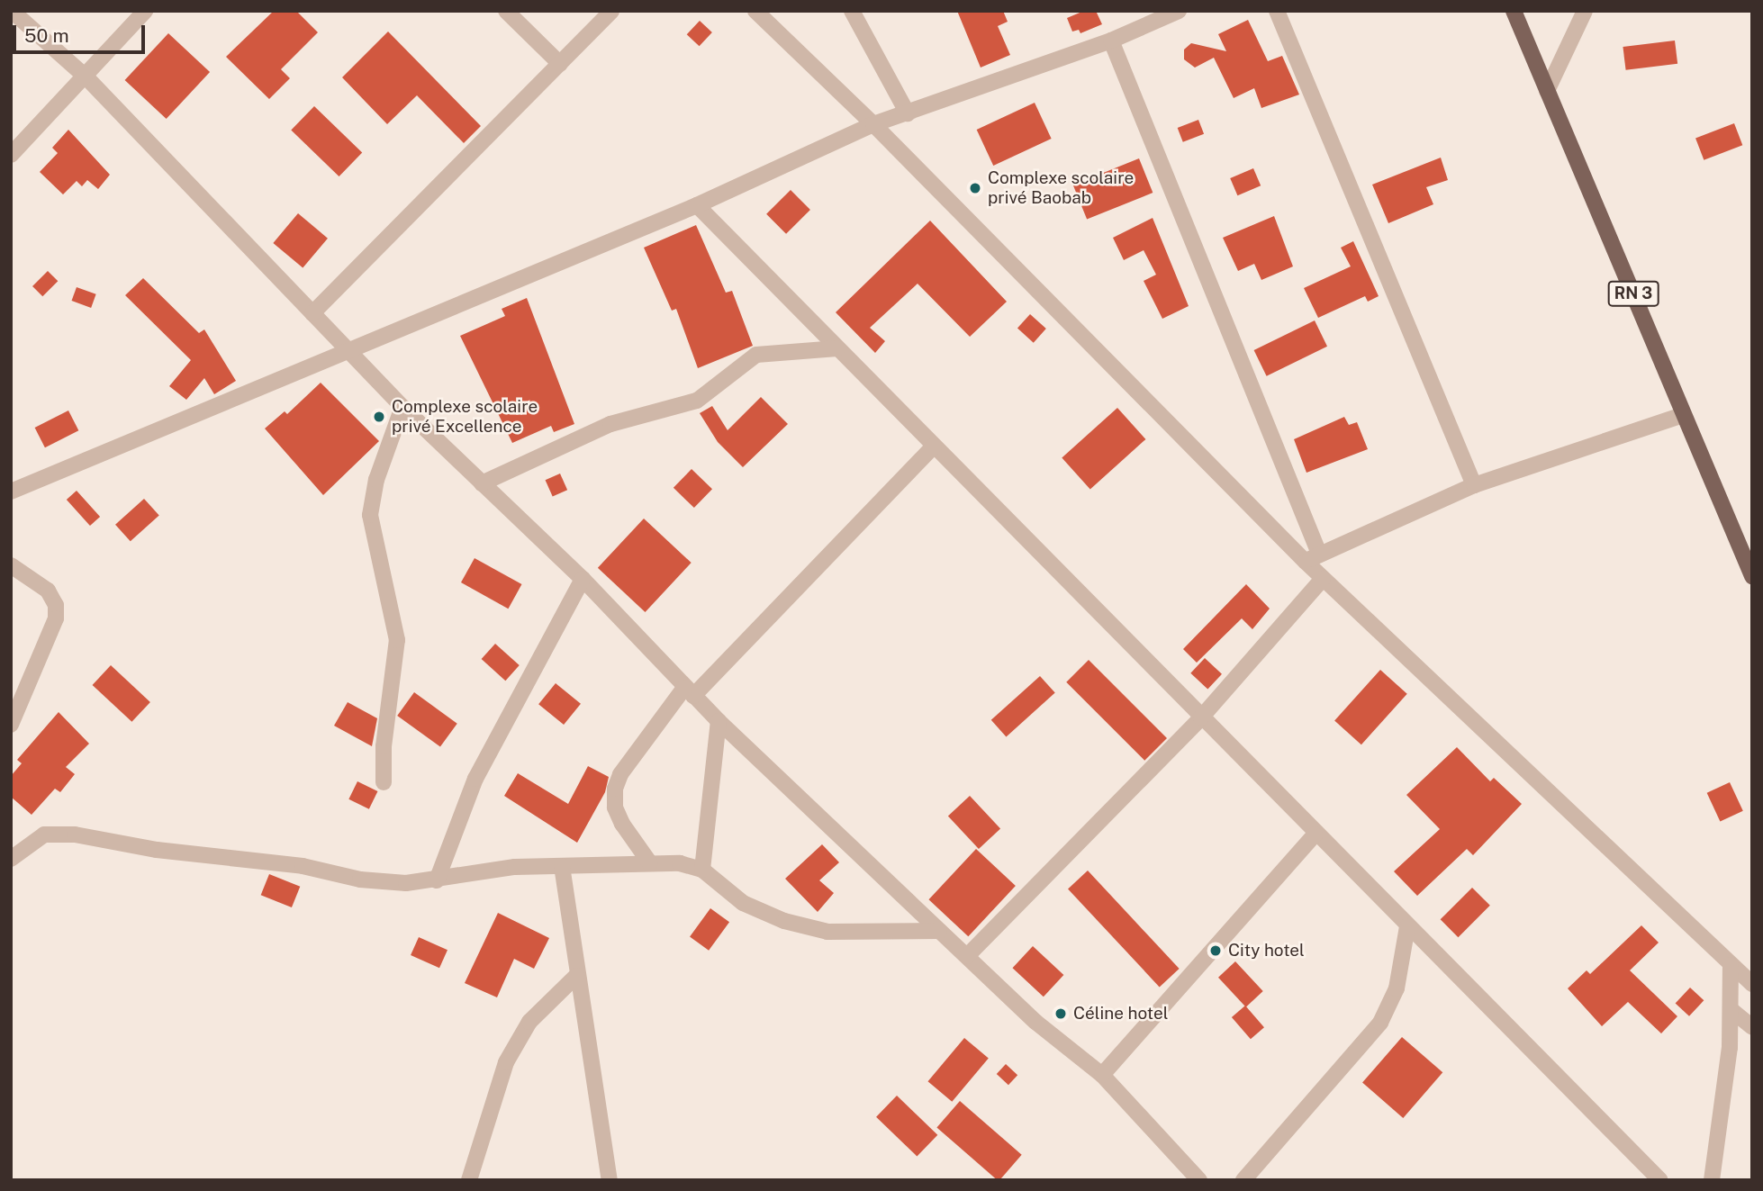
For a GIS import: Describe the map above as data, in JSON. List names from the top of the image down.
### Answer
{
  "streets": {
    "main road": ["RN 3"]
  },
  "places": [
    "Complexe scolaire privé Baobab",
    "Complexe scolaire privé Excellence",
    "City hotel",
    "Céline hotel"
  ],
  "scale_bar": "50 m"
}
